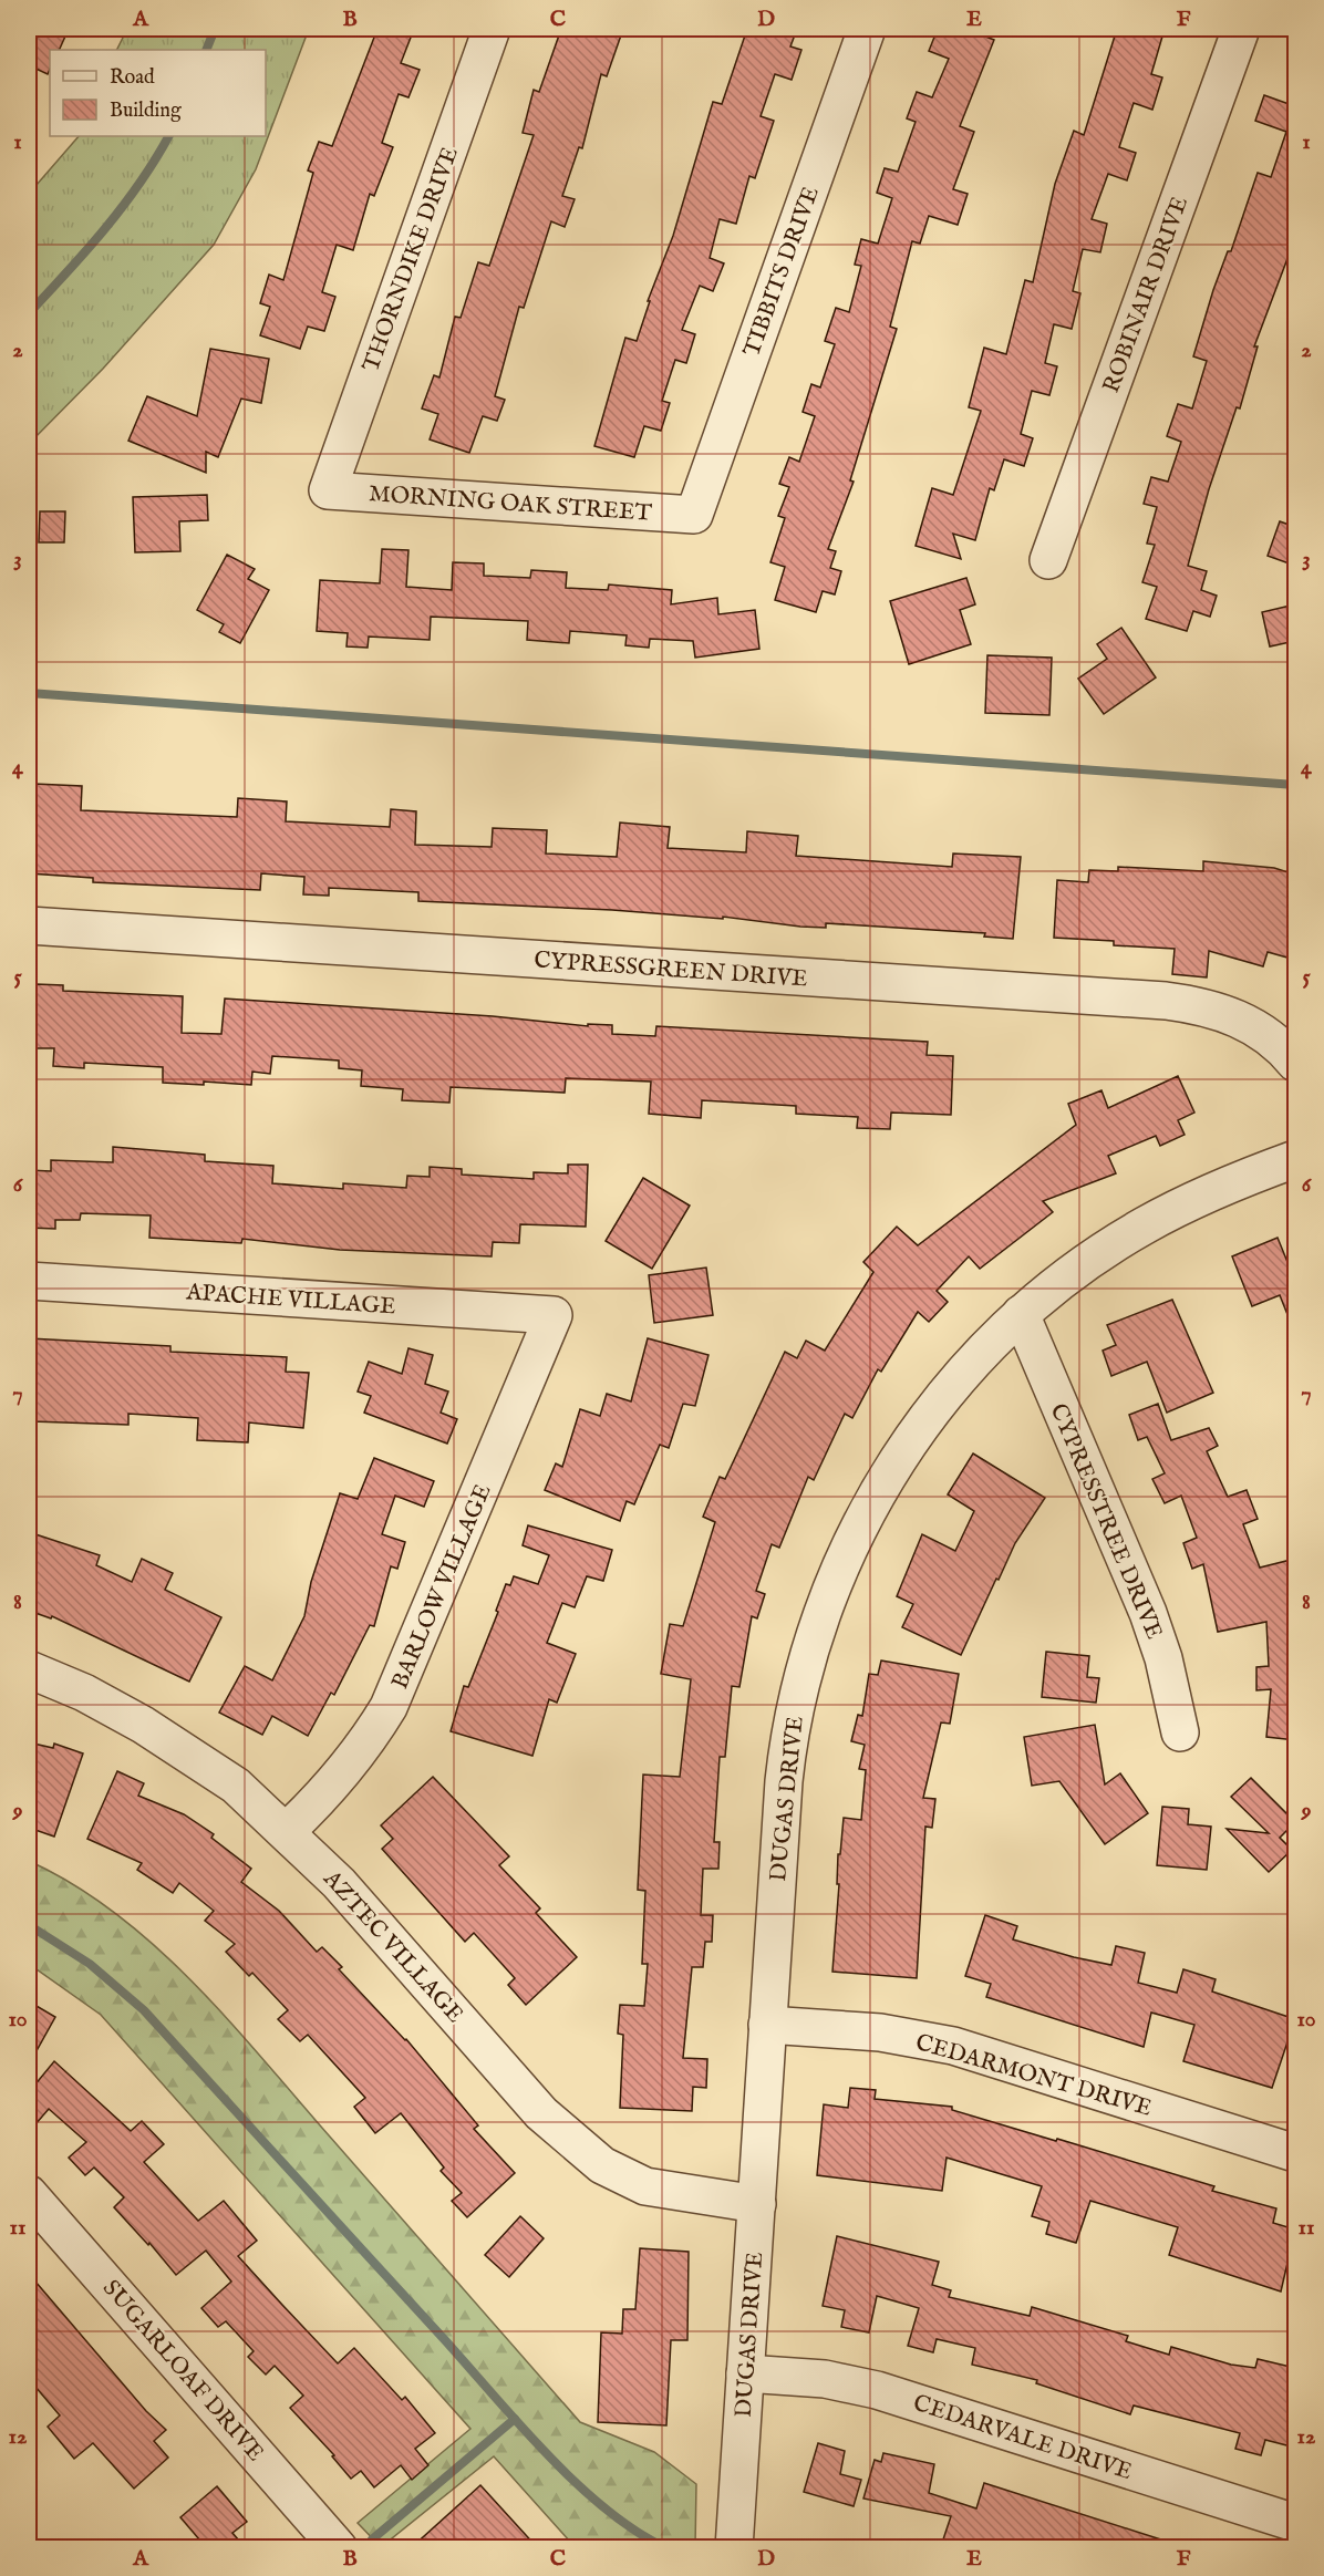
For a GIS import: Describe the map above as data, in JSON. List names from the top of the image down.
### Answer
{
  "streets": {
    "street": [
      "THORNDIKE DRIVE",
      "TIBBITS DRIVE",
      "ROBINAIR DRIVE",
      "MORNING OAK STREET",
      "CYPRESSGREEN DRIVE",
      "APACHE VILLAGE",
      "CYPRESSTREE DRIVE",
      "BARLOW VILLAGE",
      "DUGAS DRIVE",
      "AZTEC VILLAGE",
      "CEDARMONT DRIVE",
      "SUGARLOAF DRIVE",
      "CEDARVALE DRIVE"
    ]
  },
  "crossings": [
    ["THORNDIKE DRIVE", "MORNING OAK STREET"],
    ["TIBBITS DRIVE", "MORNING OAK STREET"],
    ["APACHE VILLAGE", "BARLOW VILLAGE"],
    ["CYPRESSTREE DRIVE", "DUGAS DRIVE"],
    ["BARLOW VILLAGE", "AZTEC VILLAGE"],
    ["DUGAS DRIVE", "AZTEC VILLAGE"],
    ["DUGAS DRIVE", "CEDARMONT DRIVE"],
    ["DUGAS DRIVE", "CEDARVALE DRIVE"]
  ],
  "legend": ["Road", "Building"],
  "grid": {
    "columns": [
      "A",
      "B",
      "C",
      "D",
      "E",
      "F"
    ],
    "rows": [
      "1",
      "2",
      "3",
      "4",
      "5",
      "6",
      "7",
      "8",
      "9",
      "10",
      "11",
      "12"
    ]
  }
}
